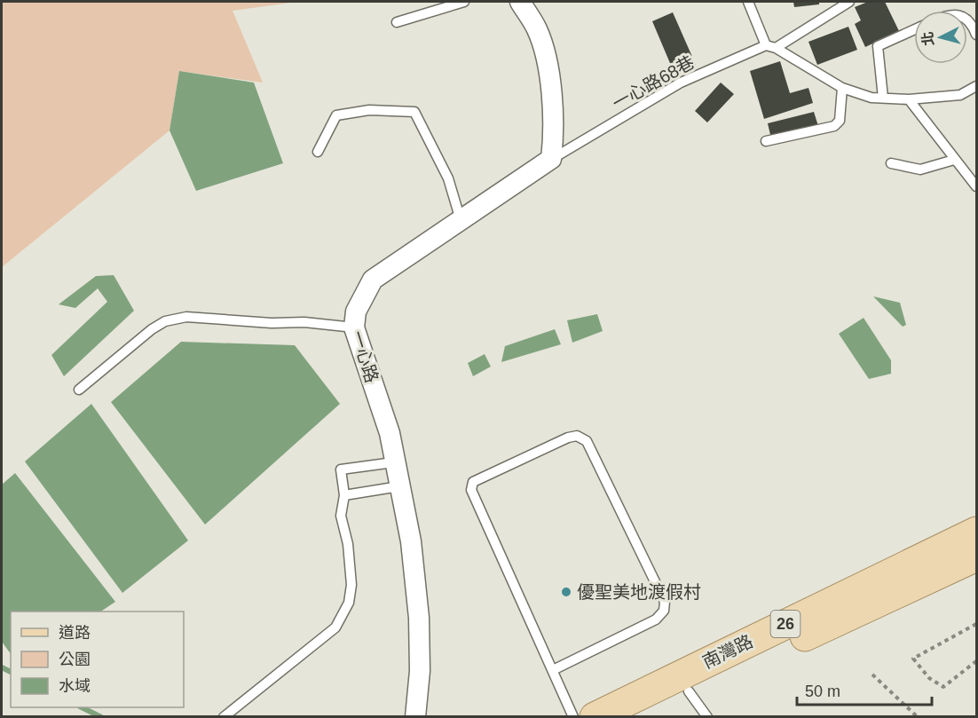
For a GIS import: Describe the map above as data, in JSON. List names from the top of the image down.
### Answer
{
  "streets": {
    "main road": ["26", "南灣路"],
    "street": ["一心路"],
    "lane": ["一心路68巷"]
  },
  "crossings": [
    ["一心路68巷", "一心路"]
  ],
  "places": ["優聖美地渡假村"],
  "legend": ["道路", "公園", "水域"],
  "scale_bar": "50 m",
  "north": "left"
}
